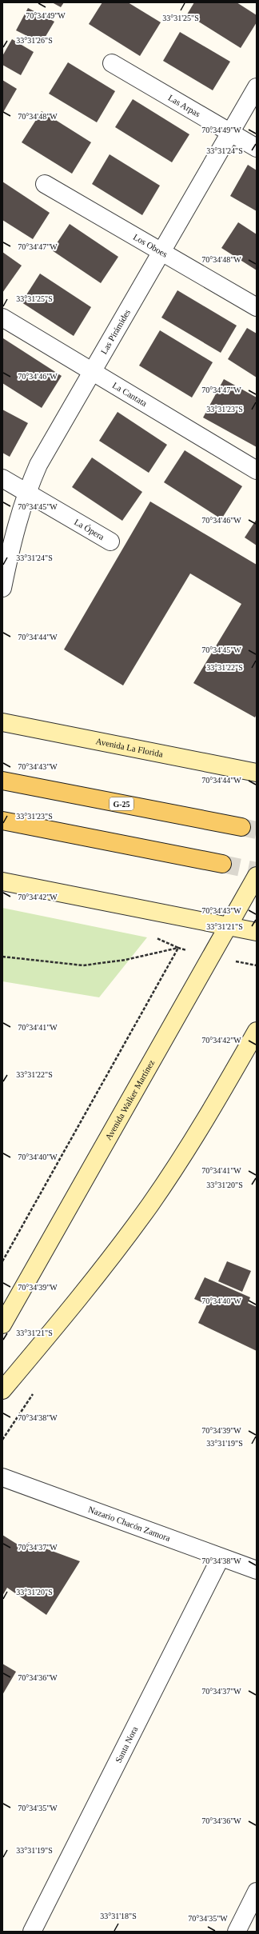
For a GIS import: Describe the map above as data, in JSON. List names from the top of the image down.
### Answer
{
  "streets": {
    "main road": ["Avenida La Florida", "G-25", "Avenida Walker Martínez"],
    "street": [
      "Las Arpas",
      "Los Oboes",
      "Las Pirámides",
      "La Cantata",
      "La Ópera",
      "Nazario Chacón Zamora",
      "Santa Nora"
    ]
  },
  "crossings": [
    ["Las Arpas", "Las Pirámides"],
    ["Los Oboes", "Las Pirámides"],
    ["Las Pirámides", "La Cantata"],
    ["Las Pirámides", "La Ópera"],
    ["Nazario Chacón Zamora", "Santa Nora"]
  ],
  "coordinates": [
    "70°34'49\"W",
    "33°31'25\"S",
    "33°31'26\"S",
    "70°34'48\"W",
    "33°31'24\"S",
    "70°34'47\"W",
    "70°34'46\"W",
    "33°31'23\"S",
    "70°34'45\"W",
    "70°34'44\"W",
    "33°31'22\"S",
    "70°34'43\"W",
    "70°34'42\"W",
    "33°31'21\"S",
    "70°34'41\"W",
    "70°34'40\"W",
    "33°31'20\"S",
    "70°34'39\"W",
    "70°34'38\"W",
    "33°31'19\"S",
    "70°34'37\"W",
    "70°34'36\"W",
    "70°34'35\"W",
    "33°31'18\"S"
  ]
}
